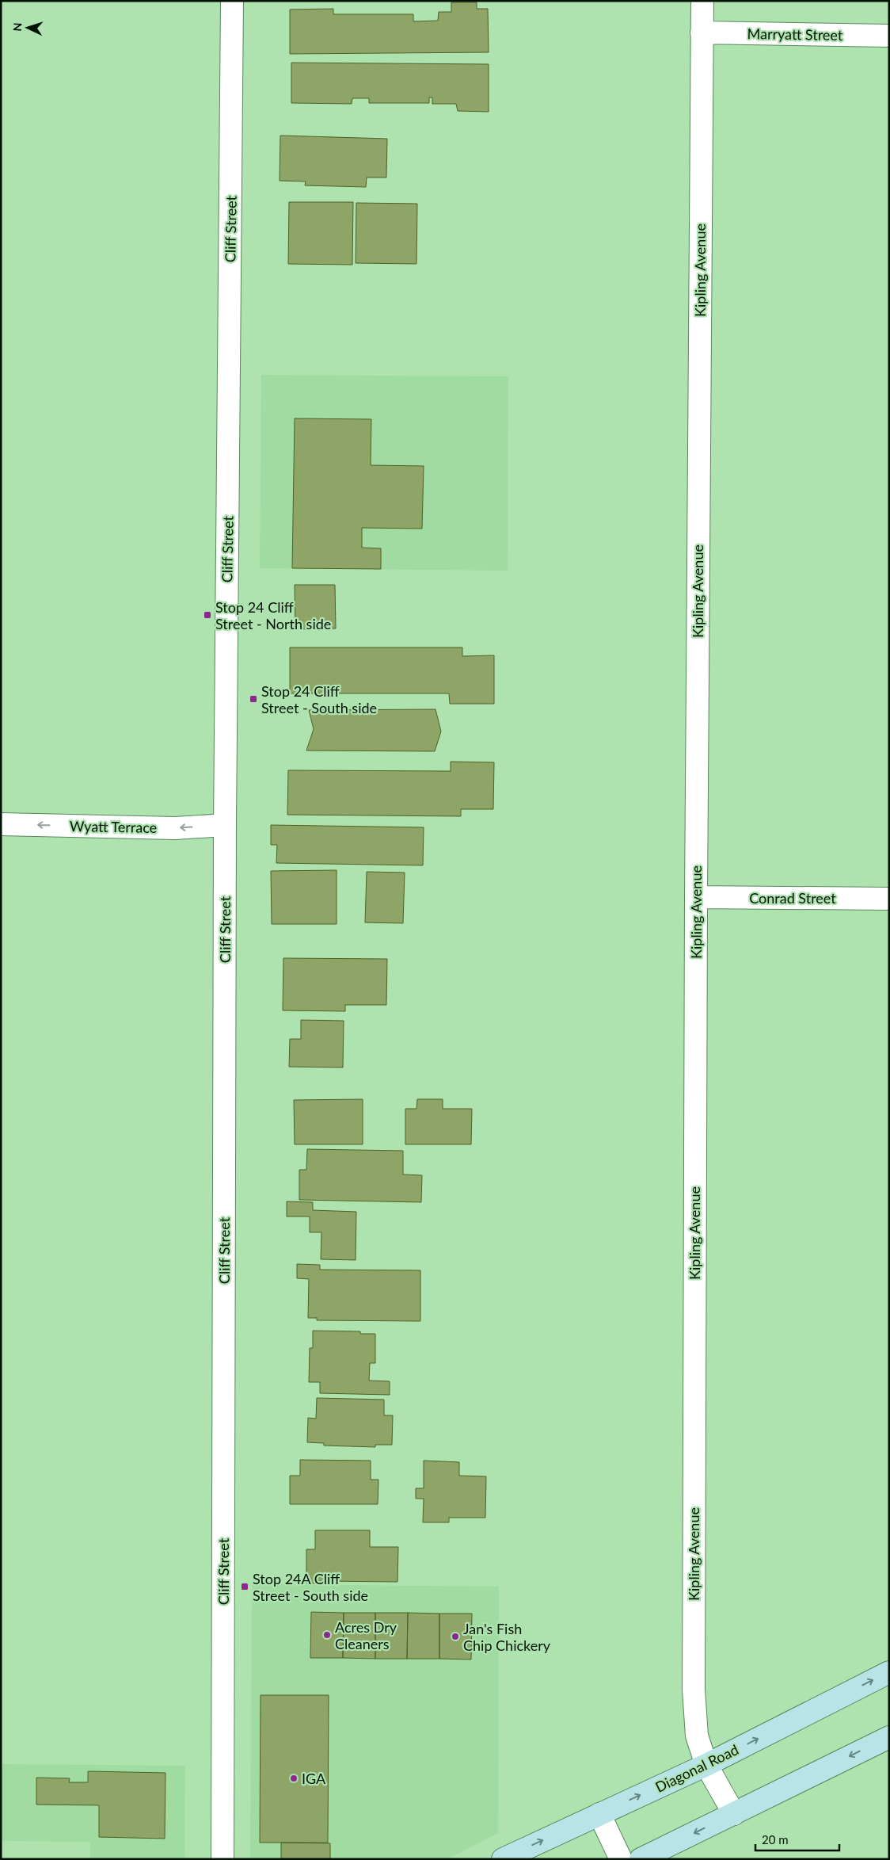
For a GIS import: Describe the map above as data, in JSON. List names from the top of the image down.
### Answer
{
  "streets": {
    "main road": ["Diagonal Road"],
    "street": [
      "Marryatt Street",
      "Cliff Street",
      "Kipling Avenue",
      "Wyatt Terrace",
      "Conrad Street"
    ]
  },
  "crossings": [
    ["Marryatt Street", "Kipling Avenue"],
    ["Cliff Street", "Wyatt Terrace"],
    ["Kipling Avenue", "Conrad Street"],
    ["Kipling Avenue", "Diagonal Road"]
  ],
  "one_way": ["Wyatt Terrace"],
  "places": {
    "transit": ["Stop 24 Cliff Street - North side", "Stop 24 Cliff Street - South side", "Stop 24A Cliff Street - South side"],
    "other": ["Acres Dry Cleaners", "Jan's Fish Chip Chickery", "IGA"]
  },
  "scale_bar": "20 m",
  "north": "left"
}
